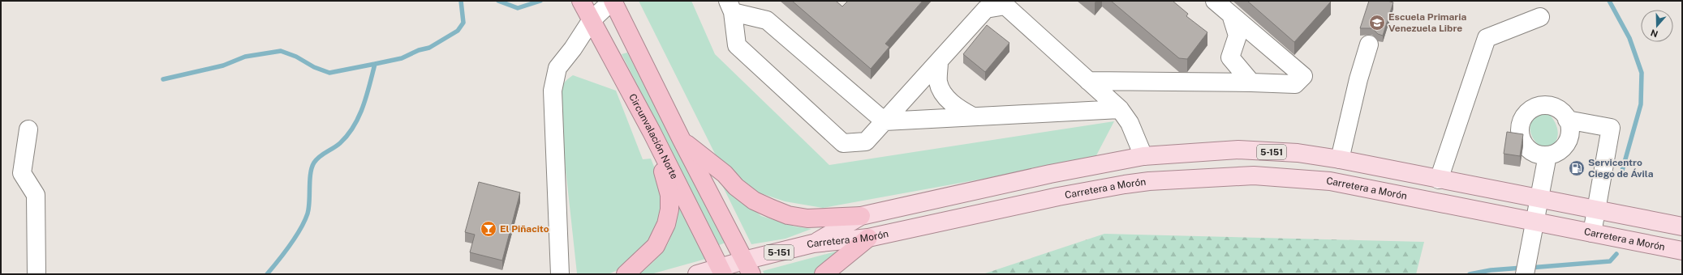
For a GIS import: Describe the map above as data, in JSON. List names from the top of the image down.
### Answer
{
  "streets": {
    "highway": ["Circunvalación Norte"],
    "main road": ["5-151", "Carretera a Morón"]
  },
  "crossings": [
    ["Circunvalación Norte", "5-151"],
    ["5-151", "Carretera a Morón"]
  ],
  "places": {
    "school or university": ["Escuela Primaria Venezuela Libre"],
    "fuel station": ["Servicentro Ciego de Ávila"],
    "bar": ["El Piñacito"]
  },
  "north": "bottom"
}
